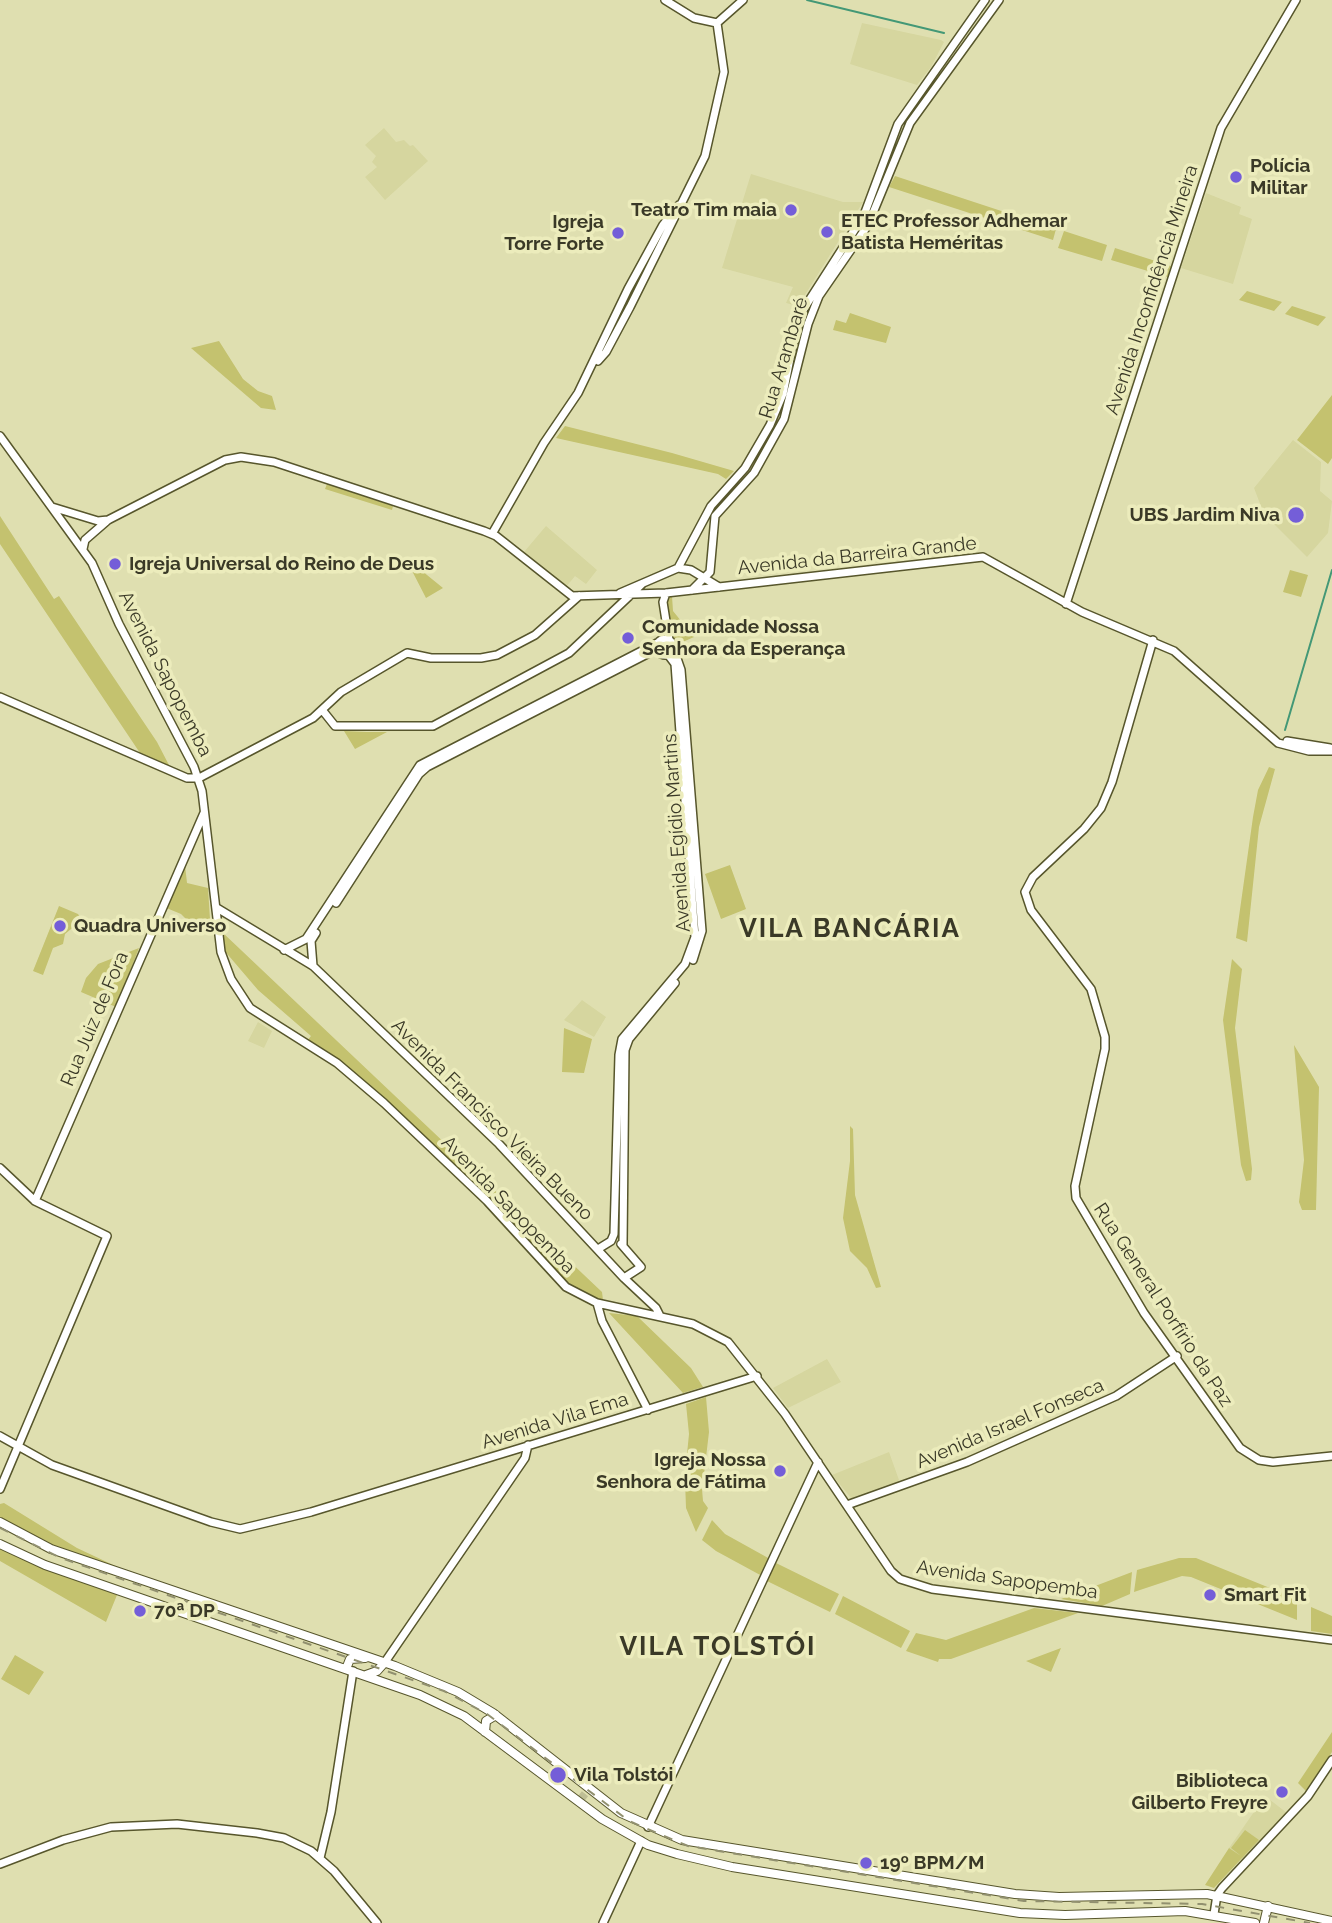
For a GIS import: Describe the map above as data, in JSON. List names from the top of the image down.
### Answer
{
  "streets": {
    "main road": [
      "Avenida Inconfidência Mineira",
      "Rua Arambaré",
      "Avenida da Barreira Grande",
      "Avenida Sapopemba",
      "Avenida Egídio Martins",
      "Rua Juiz de Fora",
      "Avenida Francisco Vieira Bueno",
      "Rua General Porfírio da Paz",
      "Avenida Vila Ema",
      "Avenida Israel Fonseca"
    ]
  },
  "crossings": [
    ["Avenida Inconfidência Mineira", "Avenida da Barreira Grande"],
    ["Rua Arambaré", "Avenida da Barreira Grande"],
    ["Avenida da Barreira Grande", "Avenida Sapopemba"],
    ["Avenida da Barreira Grande", "Avenida Egídio Martins"],
    ["Avenida da Barreira Grande", "Rua General Porfírio da Paz"],
    ["Avenida Sapopemba", "Rua Juiz de Fora"],
    ["Avenida Sapopemba", "Avenida Francisco Vieira Bueno"],
    ["Avenida Sapopemba", "Avenida Vila Ema"],
    ["Avenida Sapopemba", "Avenida Israel Fonseca"],
    ["Rua General Porfírio da Paz", "Avenida Israel Fonseca"]
  ],
  "districts": ["VILA BANCÁRIA", "VILA TOLSTÓI"],
  "places": [
    "Polícia Militar",
    "Teatro Tim maia",
    "ETEC Professor Adhemar Batista Heméritas",
    "Igreja Torre Forte",
    "UBS Jardim Niva",
    "Igreja Universal do Reino de Deus",
    "Comunidade Nossa Senhora da Esperança",
    "Quadra Universo",
    "Igreja Nossa Senhora de Fátima",
    "Smart Fit",
    "70ª DP",
    "Vila Tolstói",
    "Biblioteca Gilberto Freyre",
    "19º BPM/M"
  ]
}
